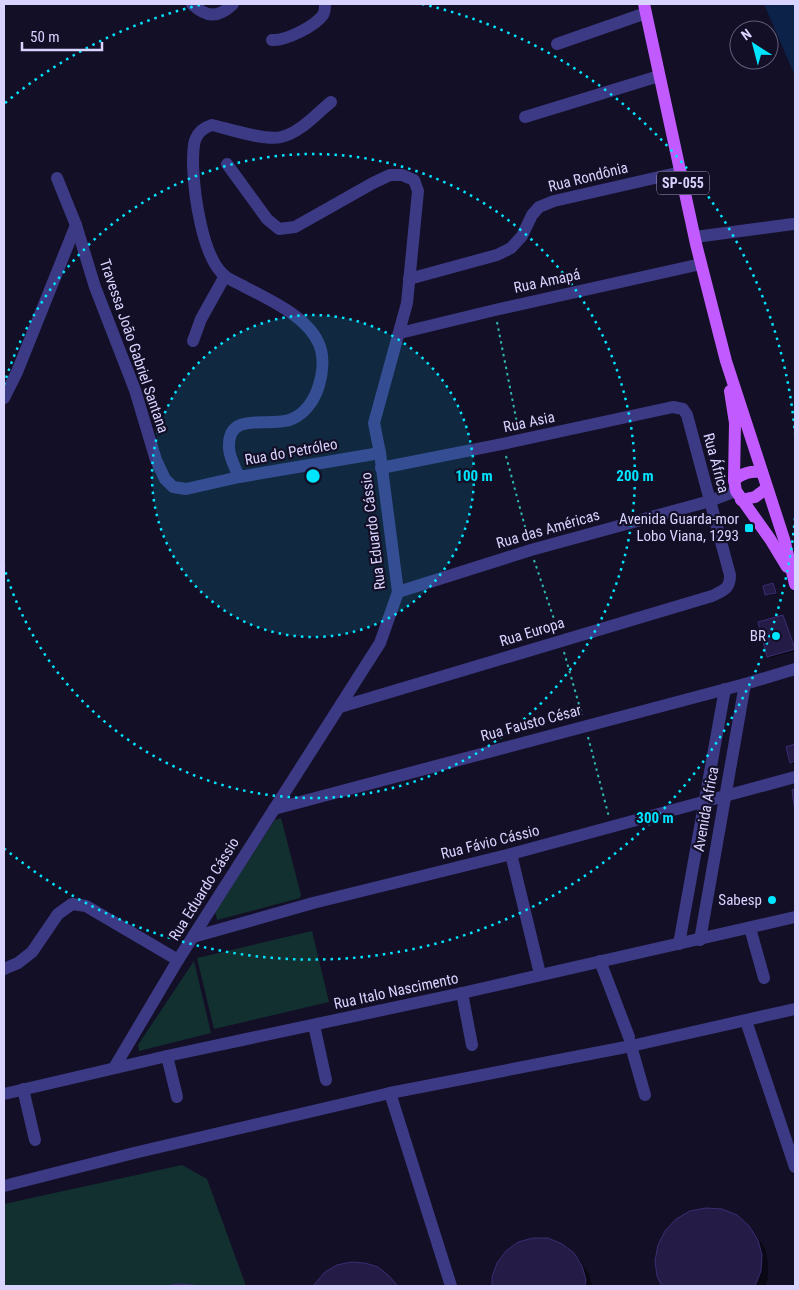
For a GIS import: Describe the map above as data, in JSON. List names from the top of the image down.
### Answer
{
  "streets": {
    "main road": ["SP-055"],
    "street": [
      "Rua Rondônia",
      "Rua Amapá",
      "Travessa João Gabriel Santana",
      "Rua Asia",
      "Rua do Petróleo",
      "Rua África",
      "Rua das Américas",
      "Rua Eduardo Cássio",
      "Rua Europa",
      "Rua Fausto César",
      "Avenida Africa",
      "Rua Fávio Cássio",
      "Rua Italo Nascimento"
    ]
  },
  "crossings": [
    ["Rua Rondônia", "SP-055"],
    ["Rua Rondônia", "Rua Eduardo Cássio"],
    ["SP-055", "Rua Amapá"],
    ["SP-055", "Rua das Américas"],
    ["Rua Amapá", "Rua Eduardo Cássio"],
    ["Travessa João Gabriel Santana", "Rua do Petróleo"],
    ["Rua Asia", "Rua África"],
    ["Rua Asia", "Rua Eduardo Cássio"],
    ["Rua do Petróleo", "Rua Eduardo Cássio"],
    ["Rua África", "Rua das Américas"],
    ["Rua África", "Rua Europa"],
    ["Rua das Américas", "Rua Eduardo Cássio"],
    ["Rua Eduardo Cássio", "Rua Europa"],
    ["Rua Eduardo Cássio", "Rua Fausto César"],
    ["Rua Eduardo Cássio", "Rua Fávio Cássio"],
    ["Rua Eduardo Cássio", "Rua Italo Nascimento"],
    ["Rua Fausto César", "Avenida Africa"],
    ["Avenida Africa", "Rua Fávio Cássio"],
    ["Avenida Africa", "Rua Italo Nascimento"]
  ],
  "places": {
    "transit": ["Avenida Guarda-mor Lobo Viana, 1293"],
    "other": ["BR", "Sabesp"]
  },
  "scale_bar": "50 m",
  "north": "top left",
  "rings": ["100 m", "200 m", "300 m"]
}
